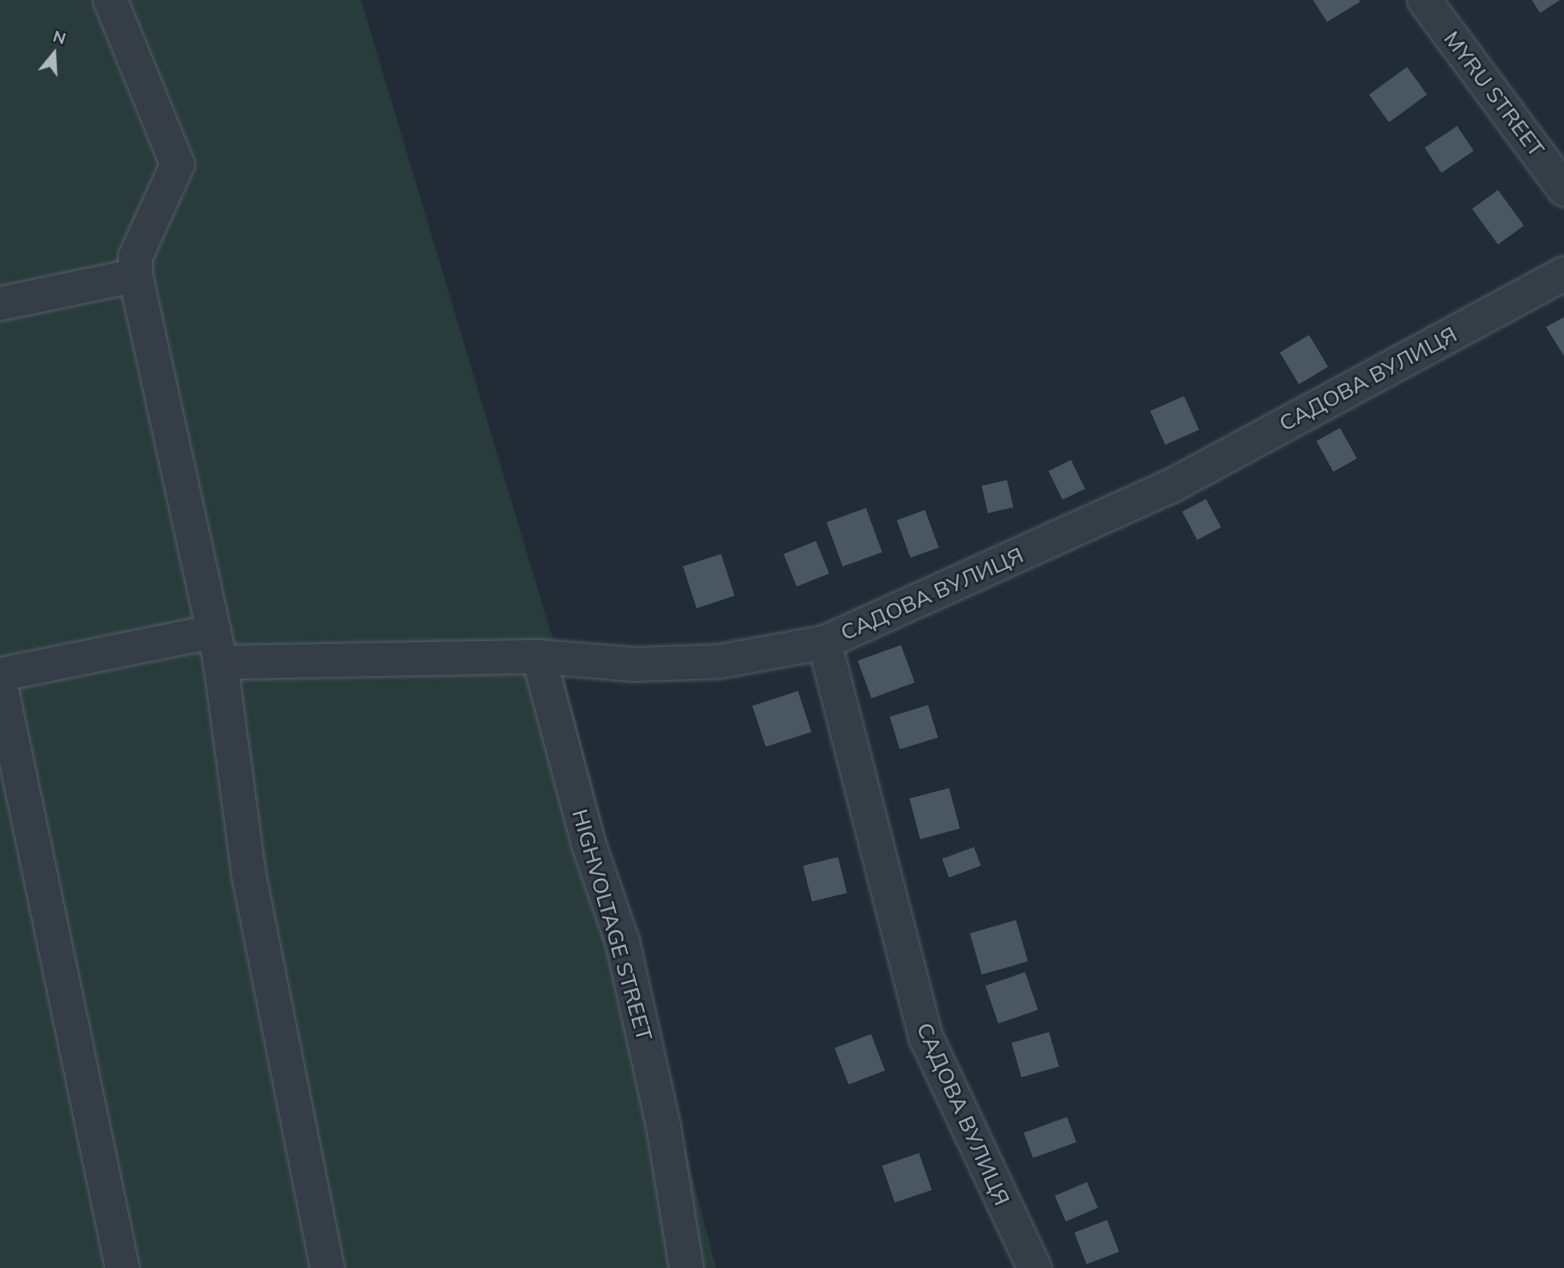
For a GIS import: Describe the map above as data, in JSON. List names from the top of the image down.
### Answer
{
  "streets": {
    "street": ["MYRU STREET", "САДОВА ВУЛИЦЯ", "HIGHVOLTAGE STREET"]
  },
  "north": "top"
}
